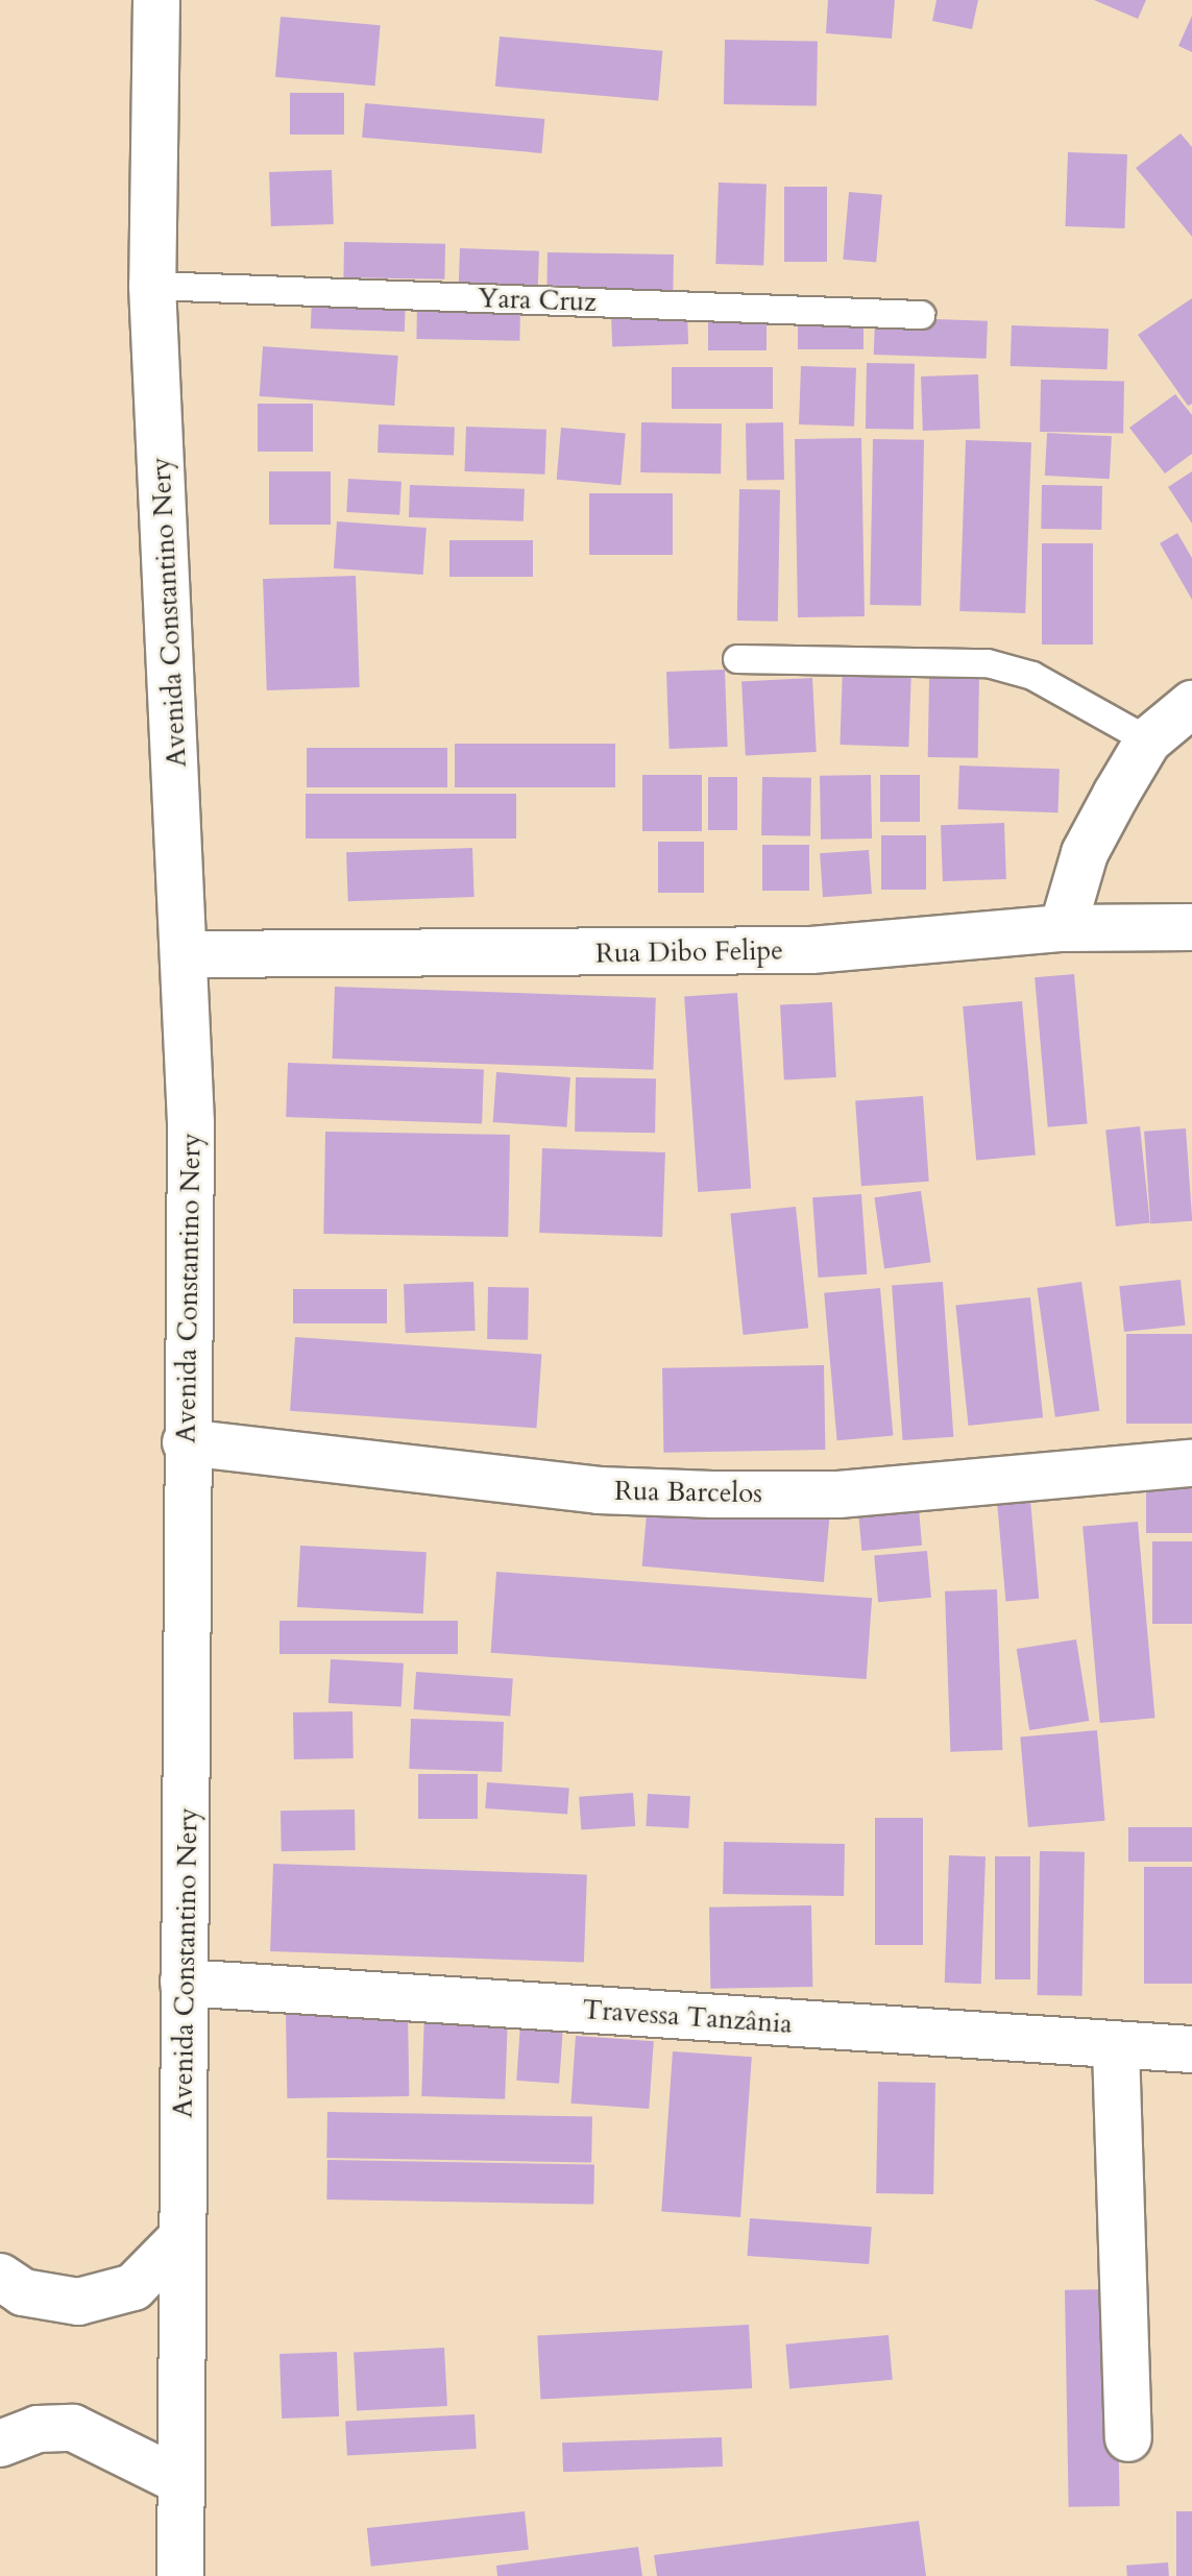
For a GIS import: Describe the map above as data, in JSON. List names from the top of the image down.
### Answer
{
  "streets": {
    "main road": [
      "Avenida Constantino Nery",
      "Rua Dibo Felipe",
      "Rua Barcelos",
      "Travessa Tanzânia"
    ],
    "lane": ["Yara Cruz"]
  },
  "crossings": [
    ["Yara Cruz", "Avenida Constantino Nery"],
    ["Avenida Constantino Nery", "Rua Dibo Felipe"],
    ["Avenida Constantino Nery", "Rua Barcelos"],
    ["Avenida Constantino Nery", "Travessa Tanzânia"]
  ]
}
